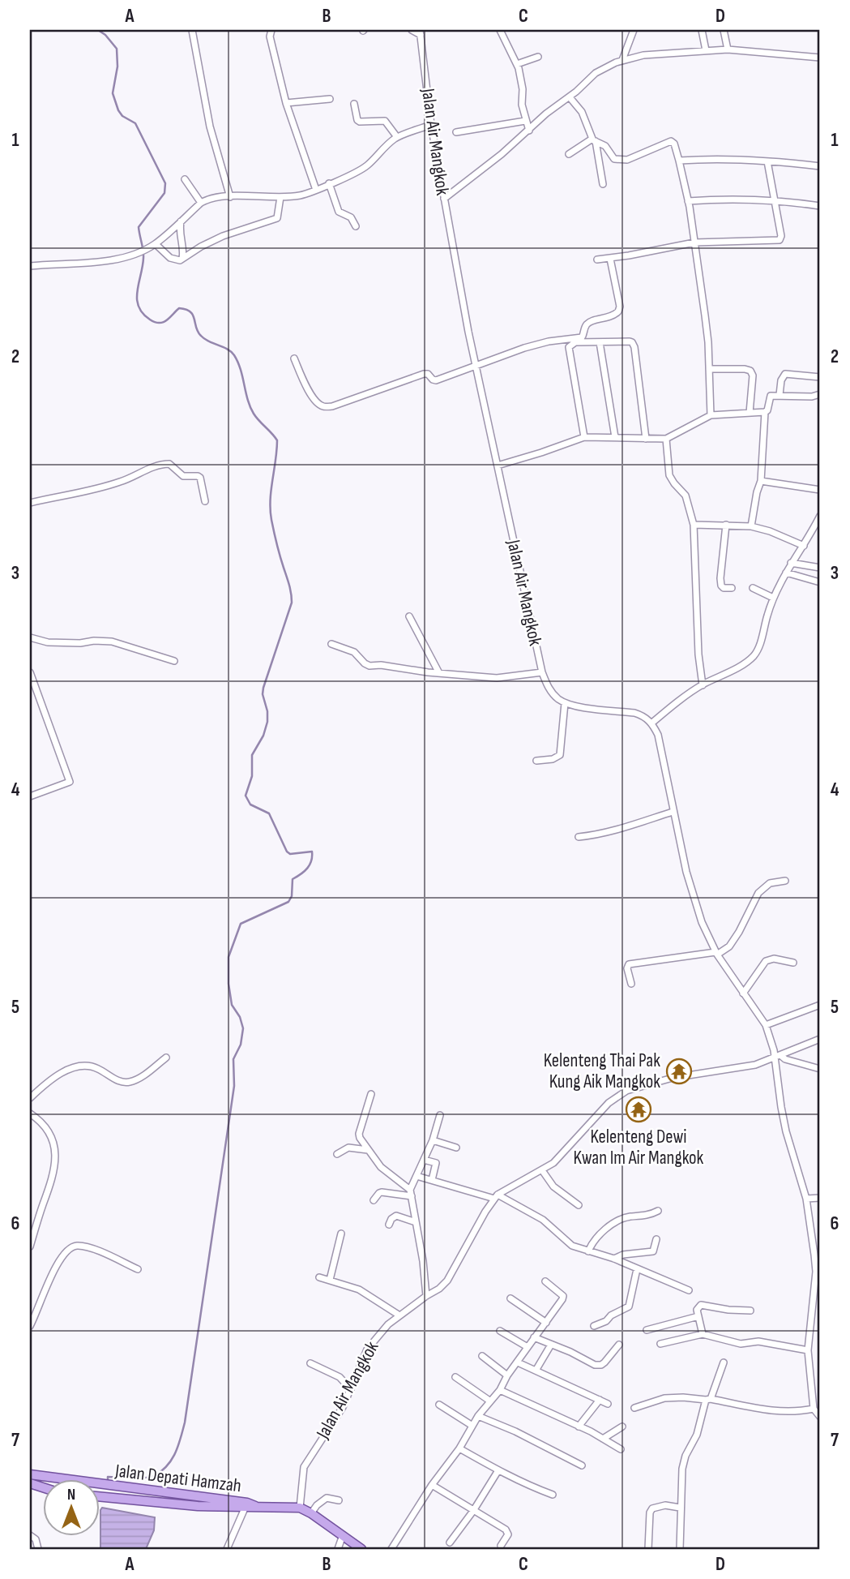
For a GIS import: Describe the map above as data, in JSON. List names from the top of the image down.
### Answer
{
  "streets": {
    "main road": ["Jalan Depati Hamzah"],
    "street": ["Jalan Air Mangkok"]
  },
  "crossings": [
    ["Jalan Air Mangkok", "Jalan Depati Hamzah"]
  ],
  "places": {
    "temple": ["Kelenteng Thai Pak Kung Aik Mangkok", "Kelenteng Dewi Kwan Im Air Mangkok"]
  },
  "north": "top",
  "grid": {
    "columns": [
      "A",
      "B",
      "C",
      "D"
    ],
    "rows": [
      "1",
      "2",
      "3",
      "4",
      "5",
      "6",
      "7"
    ]
  }
}
